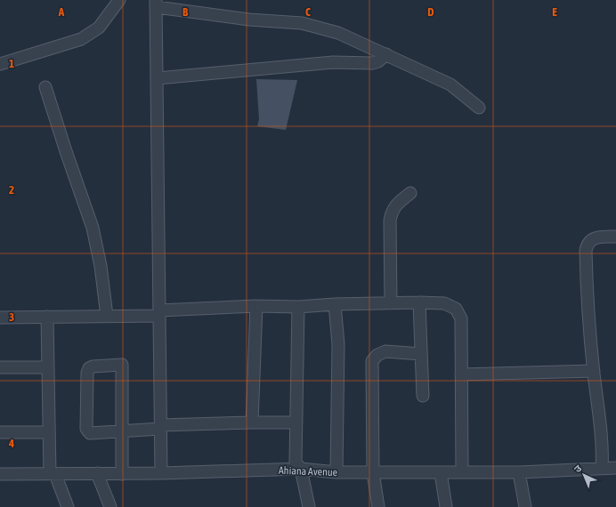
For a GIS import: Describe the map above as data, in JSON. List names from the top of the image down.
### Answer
{
  "streets": {
    "street": ["Ahiana Avenue"]
  },
  "north": "top left",
  "grid": {
    "columns": [
      "A",
      "B",
      "C",
      "D",
      "E"
    ],
    "rows": [
      "1",
      "2",
      "3",
      "4"
    ]
  }
}
